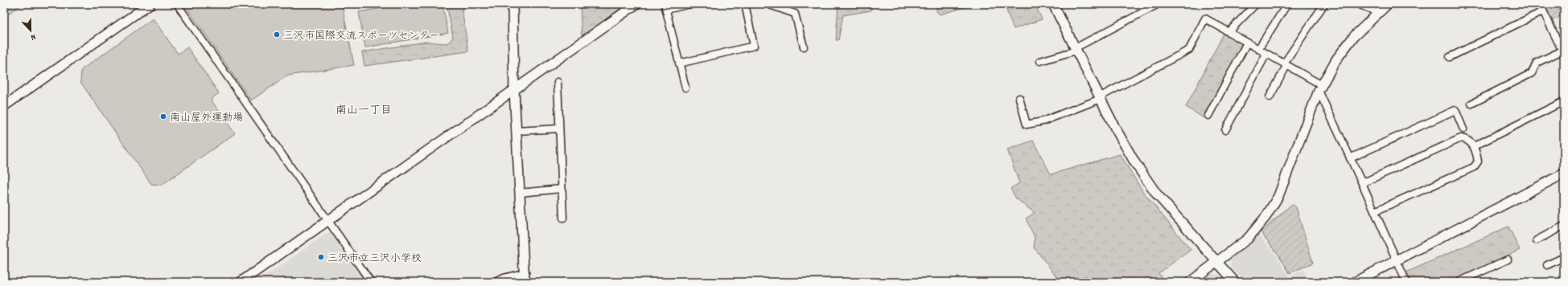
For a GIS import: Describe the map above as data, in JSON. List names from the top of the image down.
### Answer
{
  "districts": ["南山一丁目"],
  "places": ["三沢市国際交流スポーツセンター", "南山屋外運動場", "三沢市立三沢小学校"],
  "north": "bottom"
}
